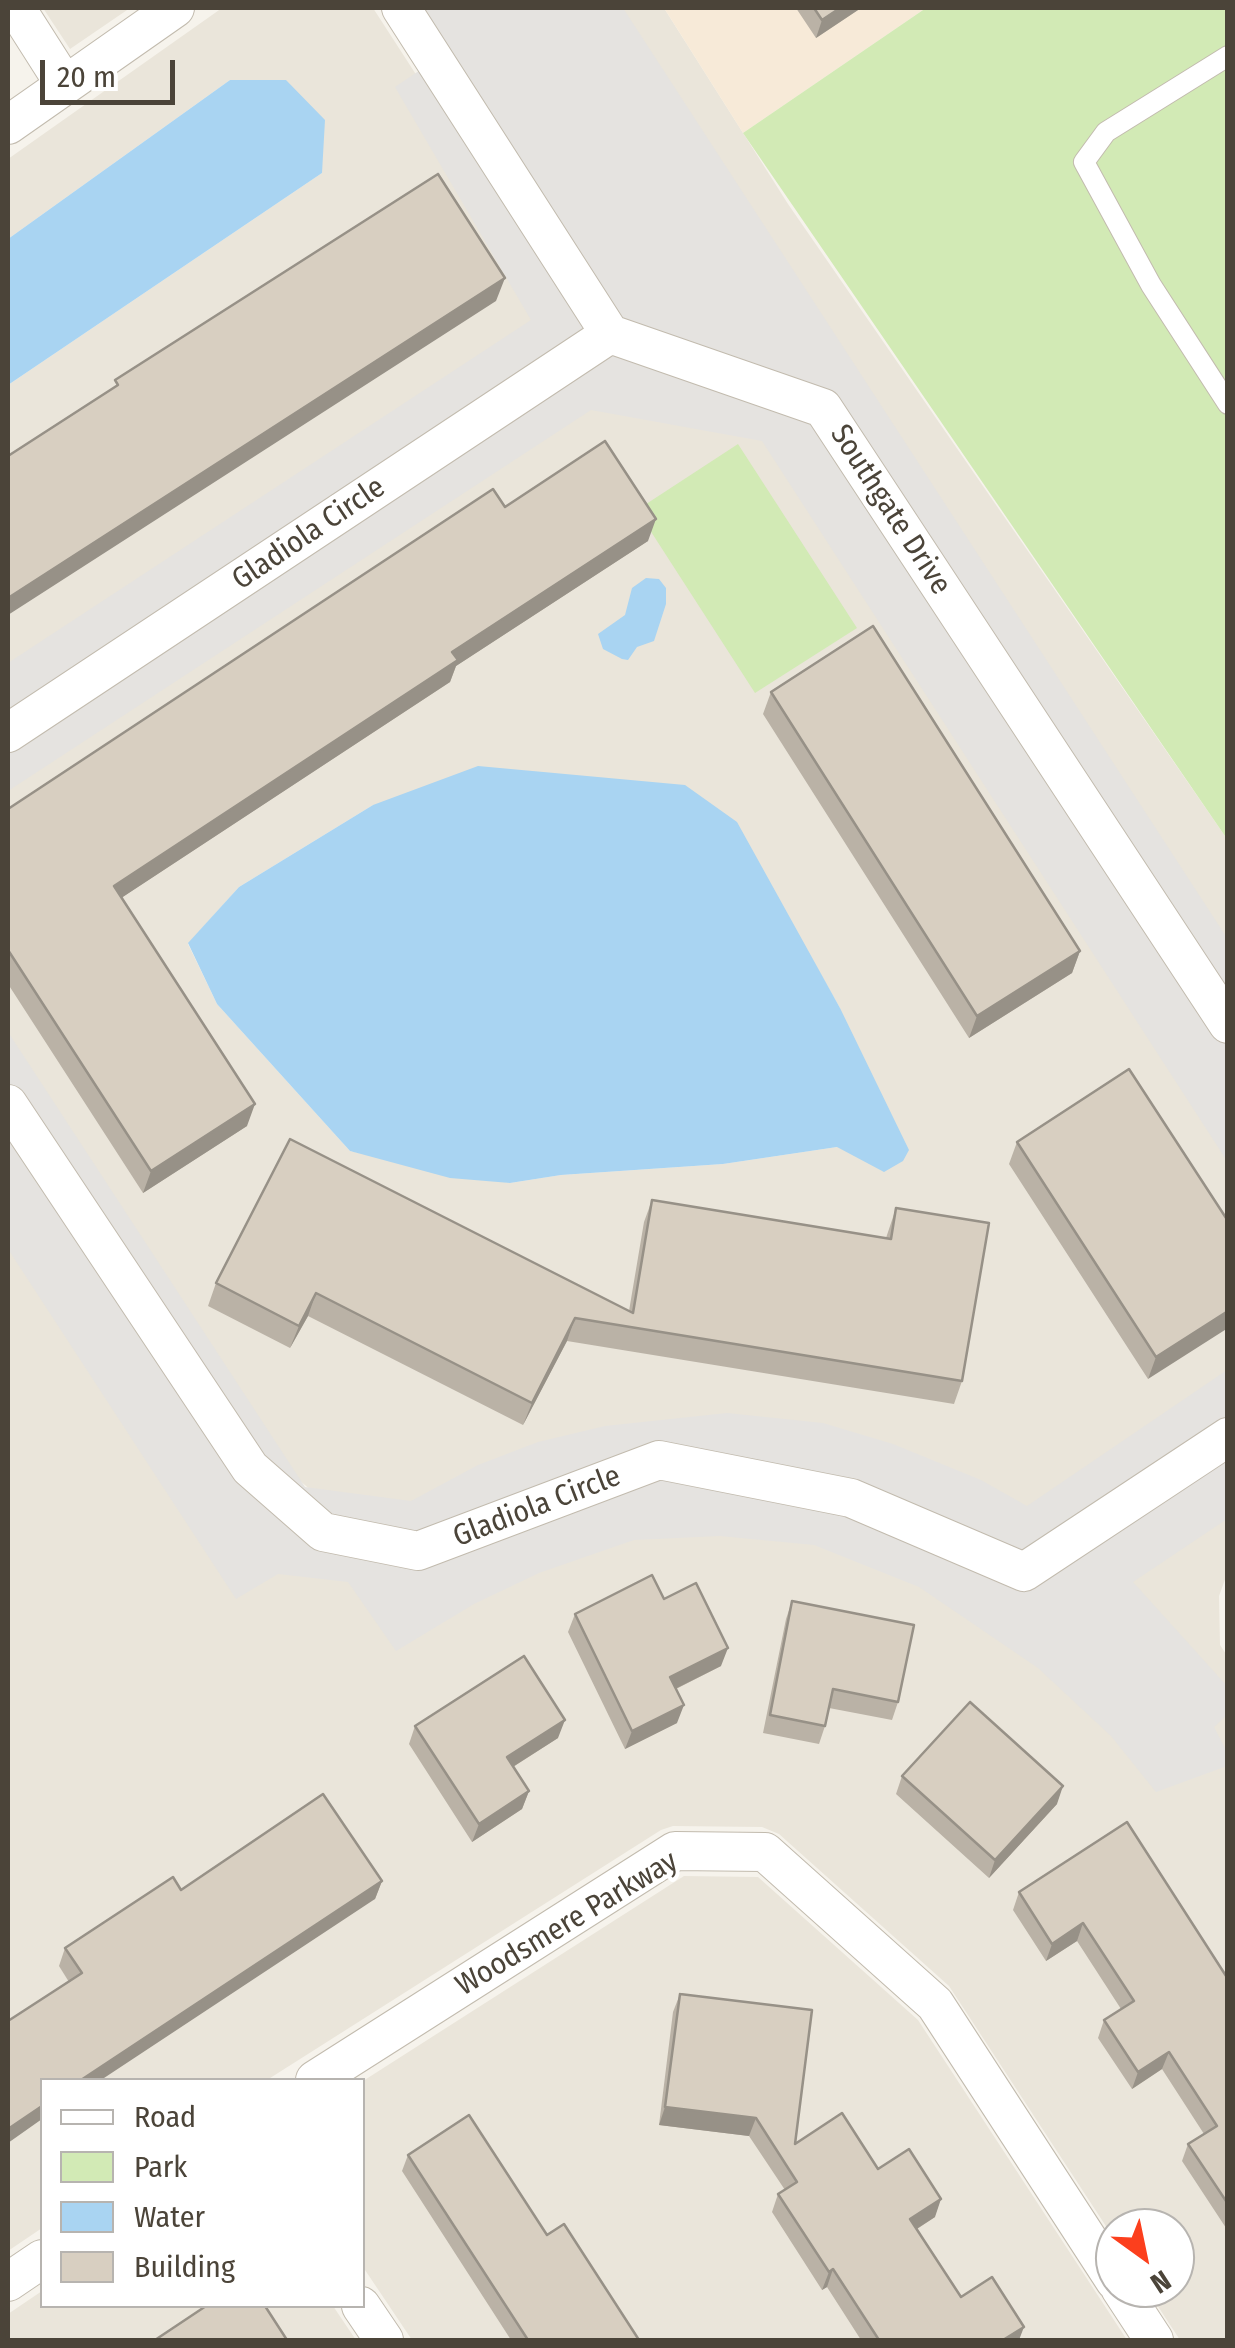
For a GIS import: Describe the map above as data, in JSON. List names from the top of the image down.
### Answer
{
  "streets": {
    "street": ["Southgate Drive", "Gladiola Circle", "Woodsmere Parkway"]
  },
  "crossings": [
    ["Southgate Drive", "Gladiola Circle"]
  ],
  "legend": [
    "Road",
    "Park",
    "Water",
    "Building"
  ],
  "scale_bar": "20 m",
  "north": "bottom right"
}
